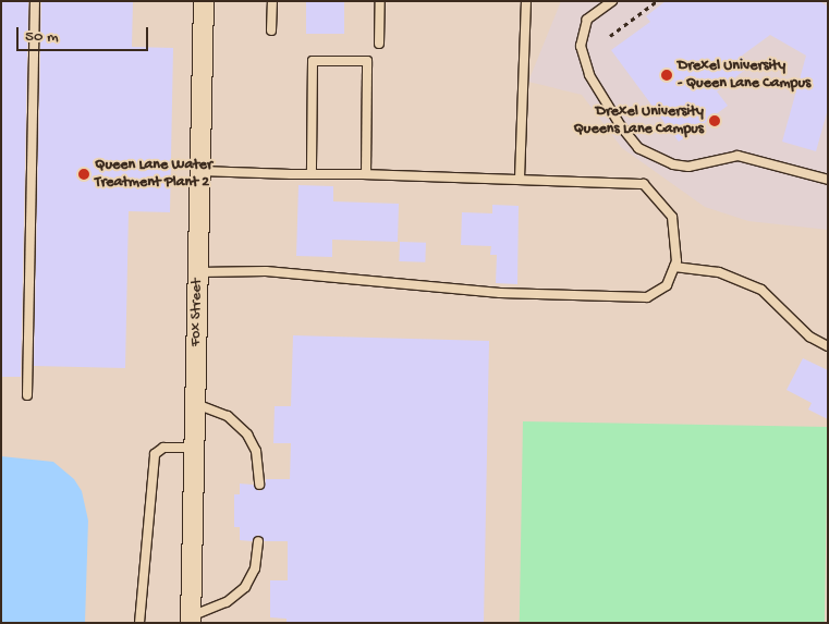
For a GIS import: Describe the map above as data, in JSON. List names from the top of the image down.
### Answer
{
  "streets": {
    "street": ["Fox Street"]
  },
  "places": ["Drexel University - Queen Lane Campus", "Drexel University Queens Lane Campus", "Queen Lane Water Treatment Plant 2"],
  "scale_bar": "50 m"
}
